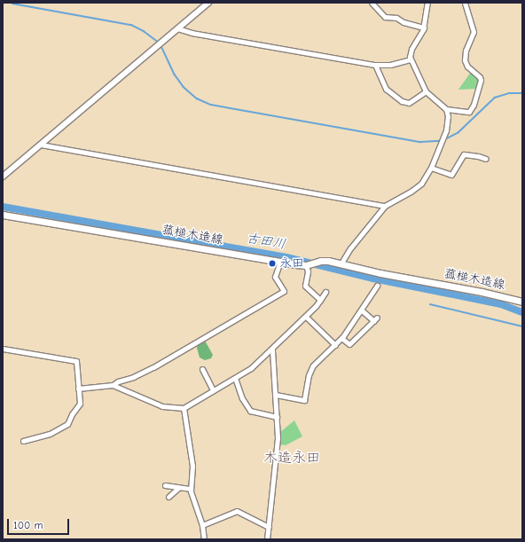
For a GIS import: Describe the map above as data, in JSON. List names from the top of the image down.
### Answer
{
  "streets": {
    "main road": ["菰槌木造線"]
  },
  "districts": ["木造永田"],
  "water": ["古田川"],
  "places": ["永田"],
  "scale_bar": "100 m"
}
